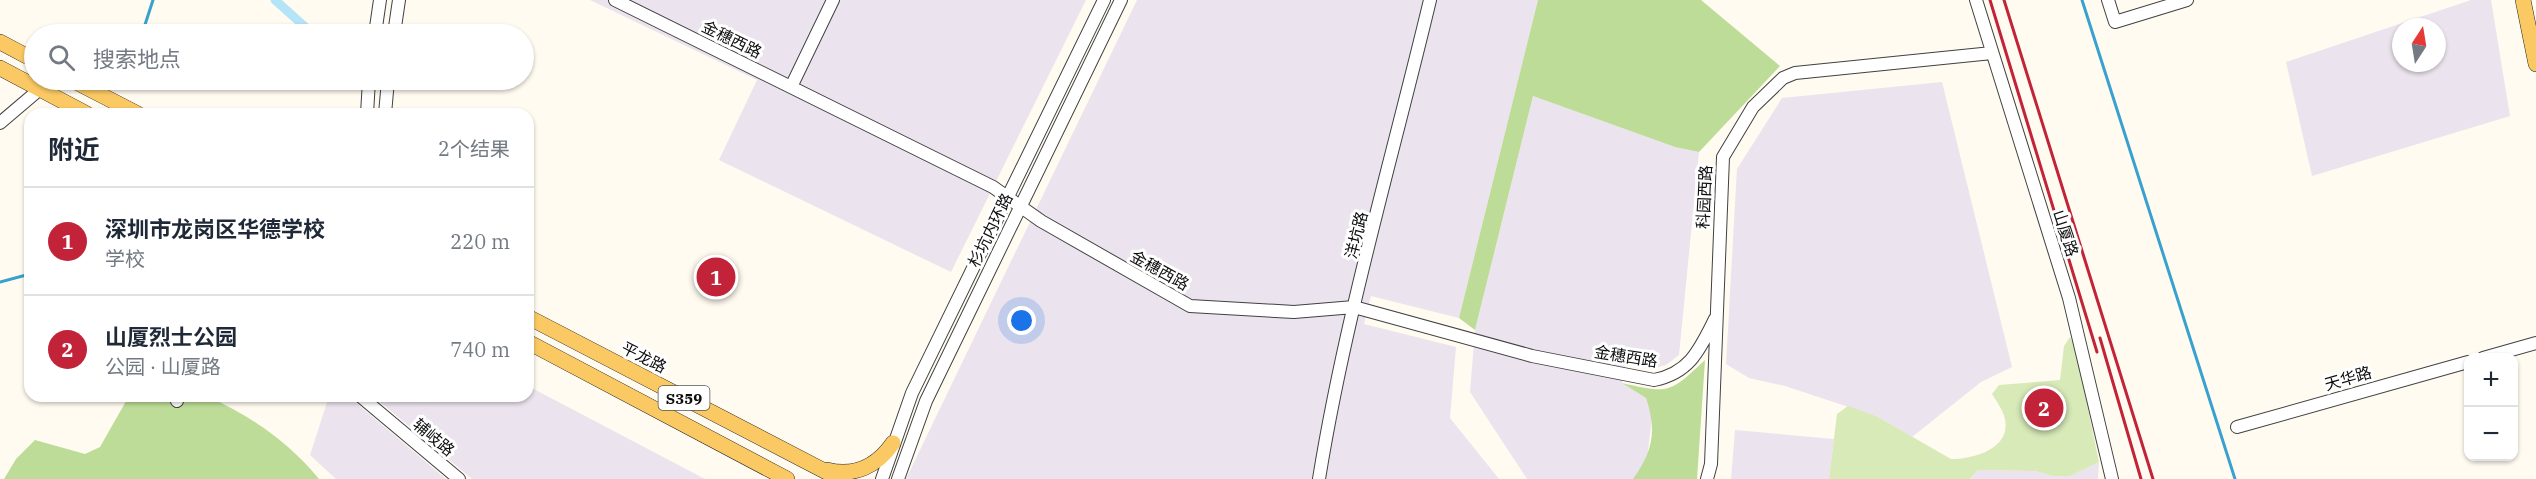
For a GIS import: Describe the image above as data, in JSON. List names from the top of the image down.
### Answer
{
  "streets": {
    "main road": ["平龙路", "S359"],
    "street": [
      "金穗西路",
      "科园西路",
      "杉坑内环路",
      "山厦路",
      "洋坑路",
      "天华路",
      "辅岐路"
    ]
  },
  "crossings": [
    ["金穗西路", "科园西路"],
    ["金穗西路", "杉坑内环路"],
    ["金穗西路", "洋坑路"],
    ["科园西路", "山厦路"]
  ],
  "north": "top",
  "page": {
    "search": "搜索地点",
    "heading": ["附近", "2个结果"],
    "list": [
      {
        "mark": "1",
        "name": "深圳市龙岗区华德学校",
        "note": "学校",
        "value": "220 m"
      },
      {
        "mark": "2",
        "name": "山厦烈士公园",
        "note": "公园 · 山厦路",
        "value": "740 m"
      }
    ],
    "pins": ["1", "2"],
    "map_buttons": ["+", "−"]
  }
}
